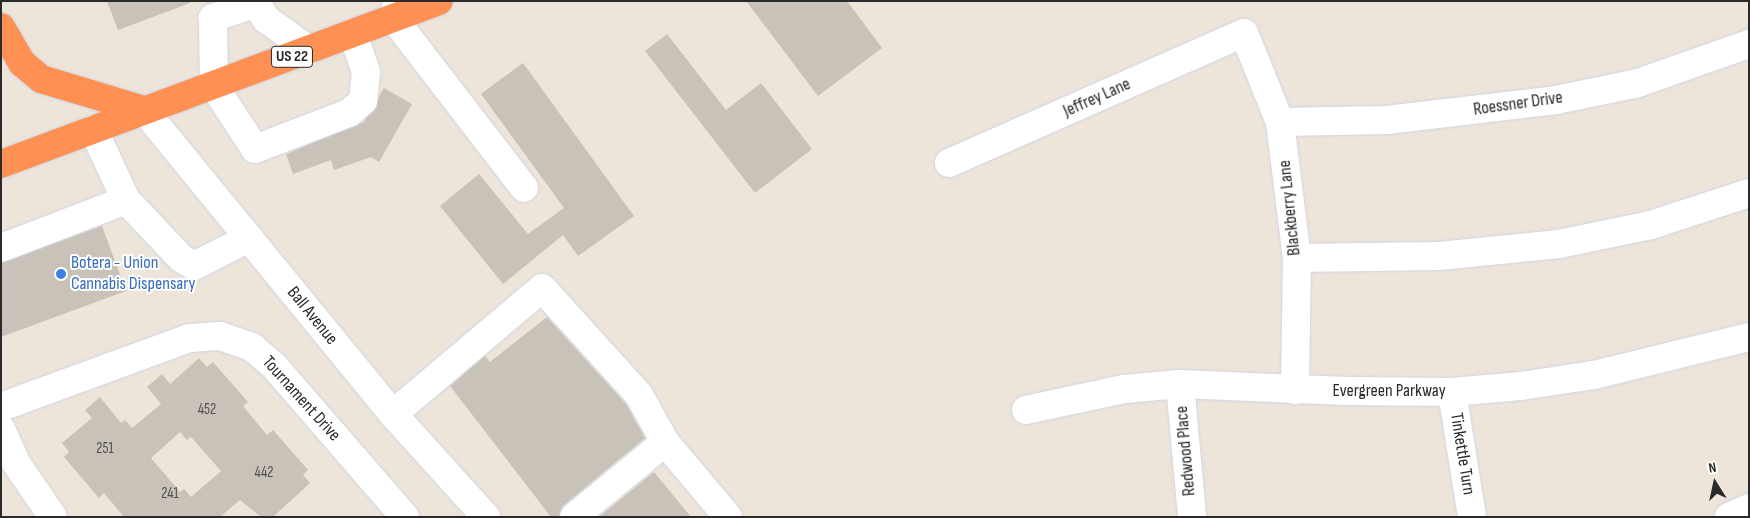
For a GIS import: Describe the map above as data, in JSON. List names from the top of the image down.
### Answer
{
  "streets": {
    "highway": ["US 22"],
    "street": [
      "Jeffrey Lane",
      "Roessner Drive",
      "Blackberry Lane",
      "Ball Avenue",
      "Evergreen Parkway",
      "Tournament Drive",
      "Redwood Place",
      "Tinkettle Turn"
    ]
  },
  "crossings": [
    ["US 22", "Ball Avenue"],
    ["Jeffrey Lane", "Blackberry Lane"],
    ["Roessner Drive", "Blackberry Lane"],
    ["Blackberry Lane", "Evergreen Parkway"],
    ["Evergreen Parkway", "Redwood Place"],
    ["Evergreen Parkway", "Tinkettle Turn"]
  ],
  "places": ["Botera - Union Cannabis Dispensary"],
  "house_numbers": [
    "452",
    "251",
    "442",
    "241"
  ],
  "north": "top"
}
